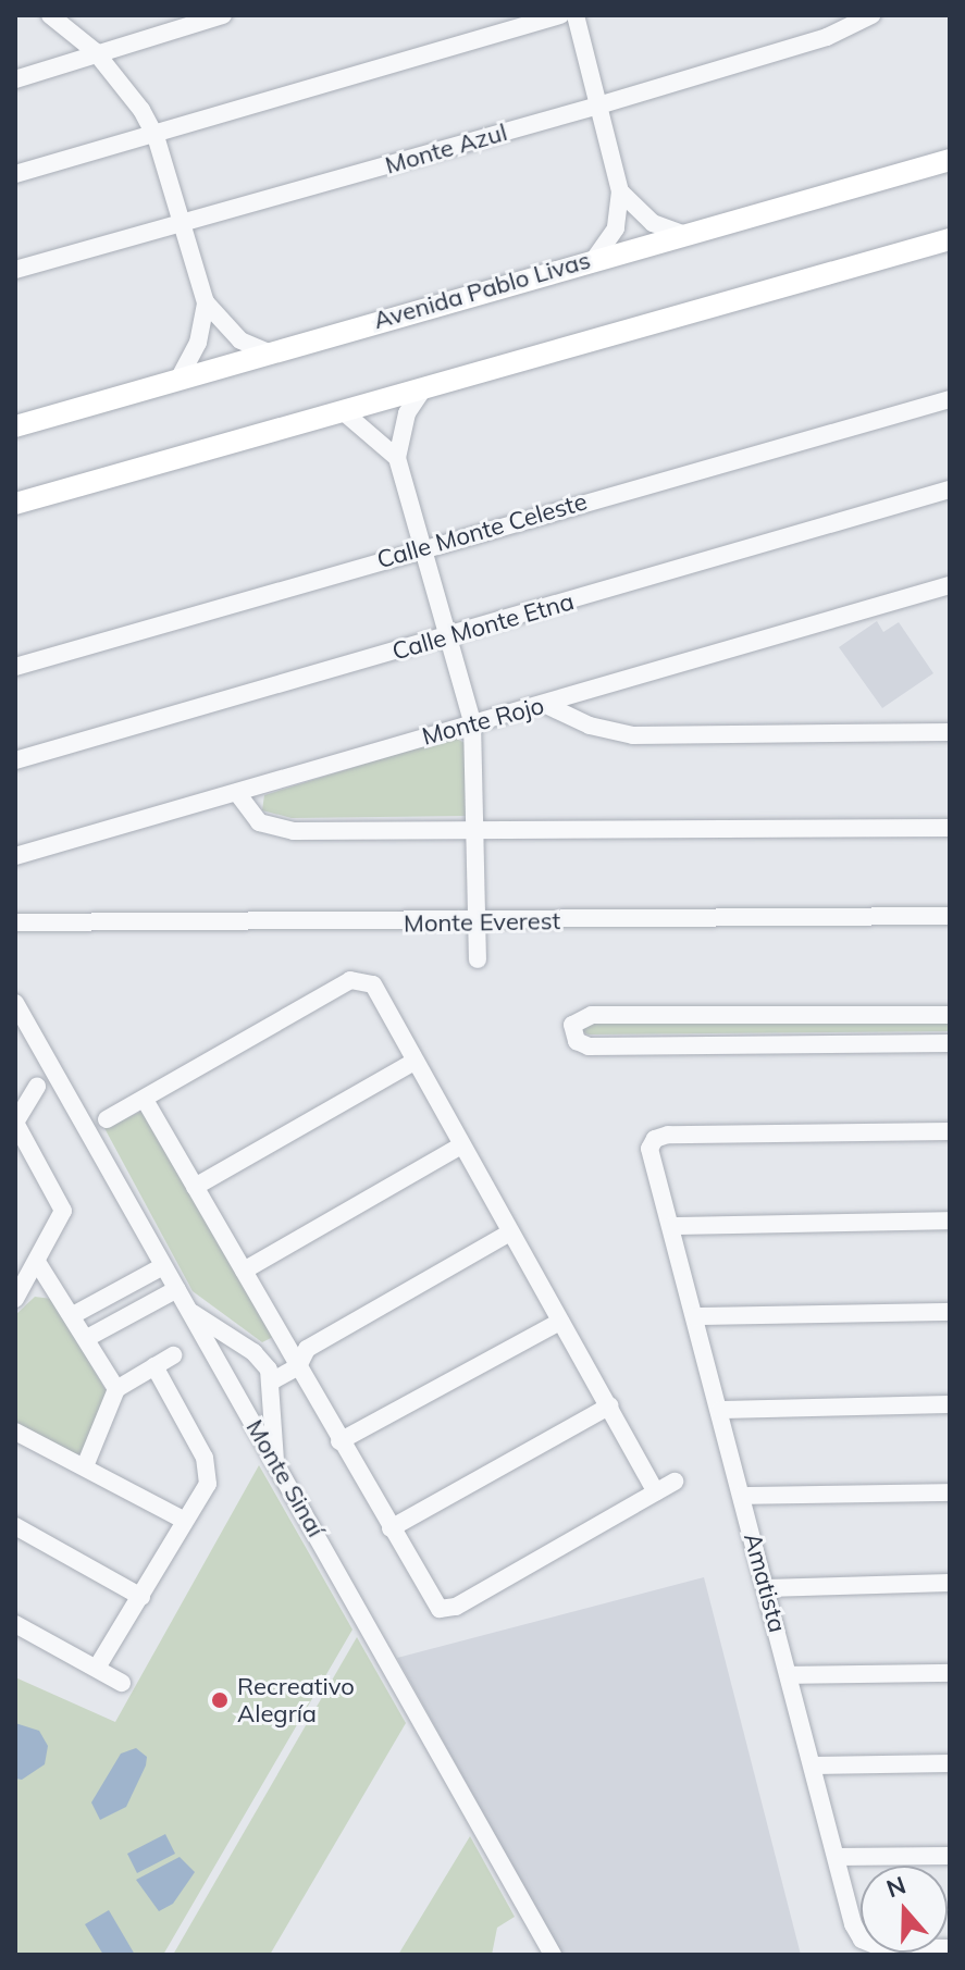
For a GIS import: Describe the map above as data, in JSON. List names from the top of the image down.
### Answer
{
  "streets": {
    "main road": ["Avenida Pablo Livas"],
    "street": [
      "Monte Azul",
      "Calle Monte Celeste",
      "Calle Monte Etna",
      "Monte Rojo",
      "Monte Everest",
      "Monte Sinaí",
      "Amatista"
    ]
  },
  "places": ["Recreativo Alegría"],
  "north": "top"
}
